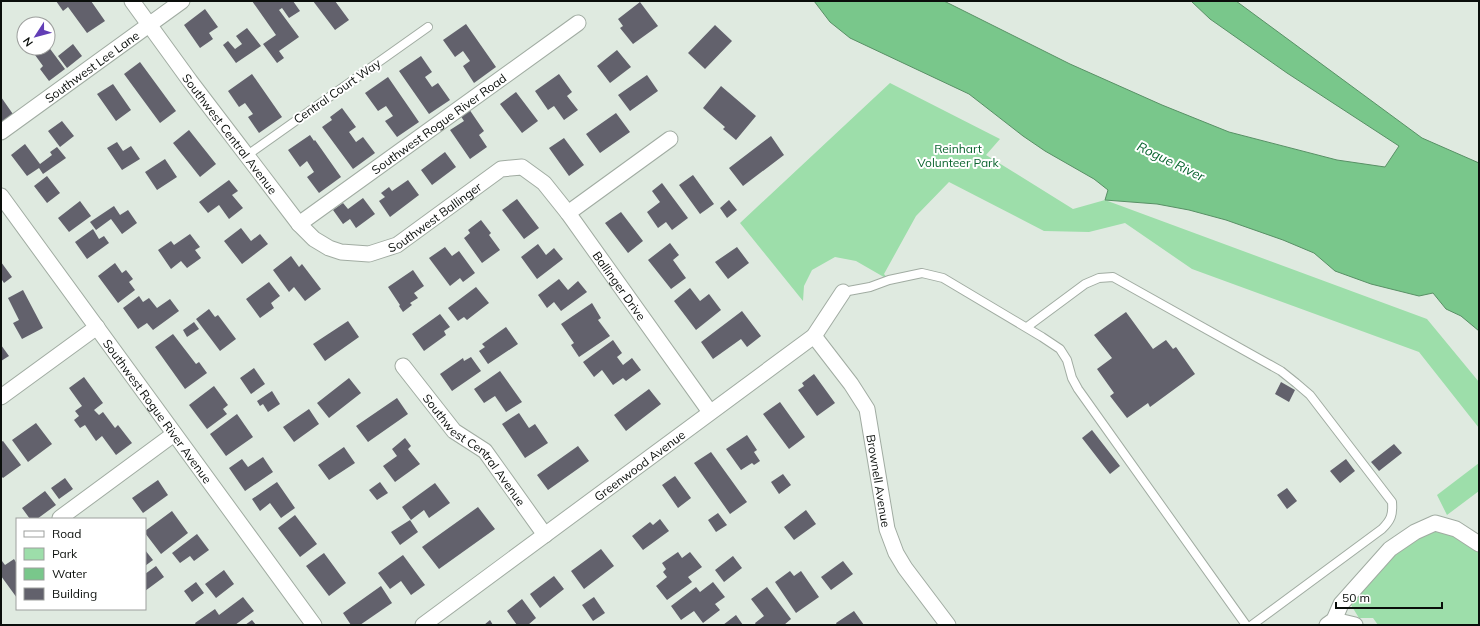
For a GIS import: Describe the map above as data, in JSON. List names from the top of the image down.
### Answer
{
  "streets": {
    "street": [
      "Southwest Lee Lane",
      "Southwest Rogue River Road",
      "Southwest Central Avenue",
      "Southwest Ballinger",
      "Ballinger Drive",
      "Southwest Rogue River Avenue",
      "Greenwood Avenue",
      "Brownell Avenue"
    ],
    "lane": ["Central Court Way"]
  },
  "crossings": [
    ["Southwest Lee Lane", "Southwest Central Avenue"],
    ["Central Court Way", "Southwest Central Avenue"],
    ["Southwest Rogue River Road", "Southwest Central Avenue"],
    ["Southwest Central Avenue", "Southwest Ballinger"],
    ["Southwest Central Avenue", "Greenwood Avenue"],
    ["Southwest Ballinger", "Ballinger Drive"],
    ["Ballinger Drive", "Greenwood Avenue"],
    ["Greenwood Avenue", "Brownell Avenue"]
  ],
  "water": ["Rogue River"],
  "parks": ["Reinhart Volunteer Park"],
  "legend": [
    "Road",
    "Park",
    "Water",
    "Building"
  ],
  "scale_bar": "50 m",
  "north": "bottom left"
}
